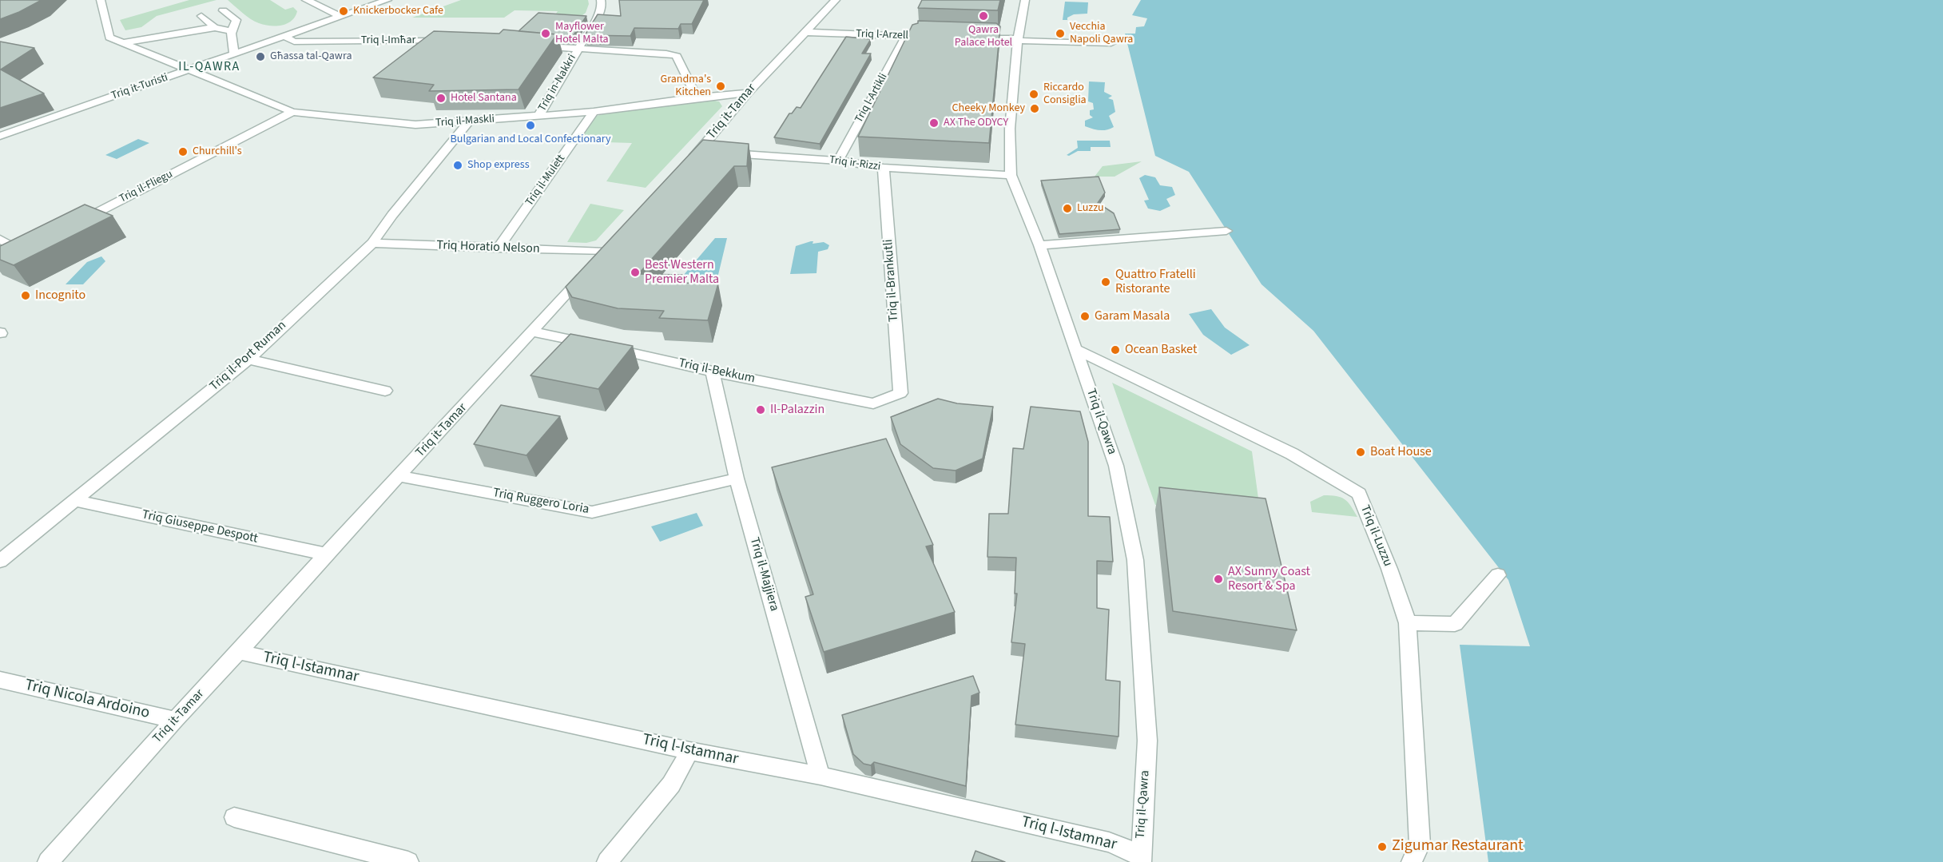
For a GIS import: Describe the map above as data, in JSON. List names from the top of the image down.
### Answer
{
  "streets": {
    "street": [
      "Triq l-Arzell",
      "Triq l-Imħar",
      "Triq in-Nakkri",
      "Triq it-Turisti",
      "Triq l-Artikli",
      "Triq it-Tamar",
      "Triq il-Maskli",
      "Triq ir-Rizzi",
      "Triq il-Mulett",
      "Triq il-Fliegu",
      "Triq Horatio Nelson",
      "Triq il-Brankutli",
      "Triq il-Port Ruman",
      "Triq il-Bekkum",
      "Triq il-Qawra",
      "Triq Ruggero Loria",
      "Triq Giuseppe Despott",
      "Triq il-Luzzu",
      "Triq il-Majjiera",
      "Triq l-Istamnar",
      "Triq Nicola Ardoino"
    ]
  },
  "crossings": [
    ["Triq l-Arzell", "Triq l-Artikli"],
    ["Triq l-Arzell", "Triq it-Tamar"],
    ["Triq l-Imħar", "Triq it-Turisti"],
    ["Triq in-Nakkri", "Triq il-Maskli"],
    ["Triq it-Turisti", "Triq il-Maskli"],
    ["Triq l-Artikli", "Triq ir-Rizzi"],
    ["Triq it-Tamar", "Triq il-Maskli"],
    ["Triq it-Tamar", "Triq ir-Rizzi"],
    ["Triq it-Tamar", "Triq Horatio Nelson"],
    ["Triq it-Tamar", "Triq il-Bekkum"],
    ["Triq it-Tamar", "Triq Ruggero Loria"],
    ["Triq it-Tamar", "Triq Giuseppe Despott"],
    ["Triq it-Tamar", "Triq l-Istamnar"],
    ["Triq it-Tamar", "Triq Nicola Ardoino"],
    ["Triq il-Maskli", "Triq il-Mulett"],
    ["Triq il-Maskli", "Triq il-Fliegu"],
    ["Triq il-Maskli", "Triq il-Port Ruman"],
    ["Triq ir-Rizzi", "Triq il-Brankutli"],
    ["Triq ir-Rizzi", "Triq il-Qawra"],
    ["Triq il-Mulett", "Triq Horatio Nelson"],
    ["Triq Horatio Nelson", "Triq il-Port Ruman"],
    ["Triq il-Brankutli", "Triq il-Bekkum"],
    ["Triq il-Port Ruman", "Triq Giuseppe Despott"],
    ["Triq il-Bekkum", "Triq il-Majjiera"],
    ["Triq il-Qawra", "Triq il-Luzzu"],
    ["Triq il-Qawra", "Triq l-Istamnar"],
    ["Triq Ruggero Loria", "Triq il-Majjiera"],
    ["Triq il-Majjiera", "Triq l-Istamnar"]
  ],
  "districts": ["IL-QAWRA"],
  "places": [
    "Knickerbocker Cafe",
    "Qawra Palace Hotel",
    "Mayflower Hotel Malta",
    "Vecchia Napoli Qawra",
    "Għassa tal-Qawra",
    "Grandma's Kitchen",
    "Riccardo Consiglia",
    "Hotel Santana",
    "Cheeky Monkey",
    "AX The ODYCY",
    "Bulgarian and Local Confectionary",
    "Churchill's",
    "Shop express",
    "Luzzu",
    "Best Western Premier Malta",
    "Quattro Fratelli Ristorante",
    "Incognito",
    "Garam Masala",
    "Ocean Basket",
    "Il-Palazzin",
    "Boat House",
    "AX Sunny Coast Resort & Spa",
    "Zigumar Restaurant"
  ]
}
